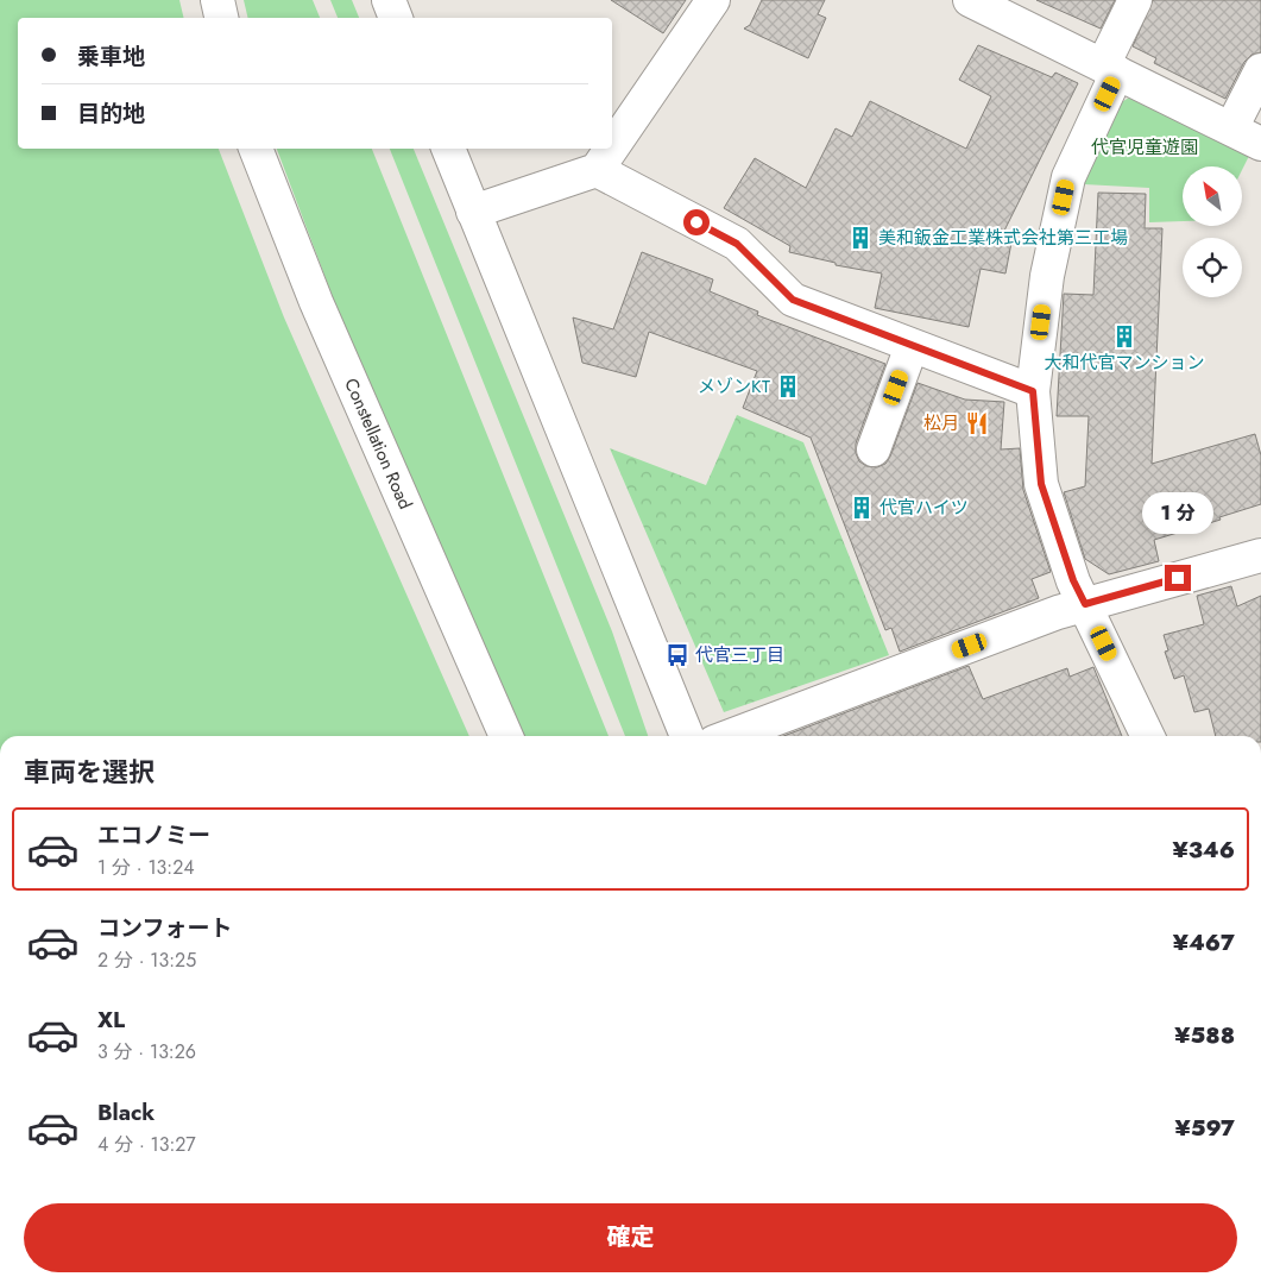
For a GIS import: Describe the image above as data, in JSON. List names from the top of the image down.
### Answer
{
  "streets": {
    "street": ["Constellation Road"]
  },
  "parks": ["代官児童遊園"],
  "places": {
    "building": [
      "美和鈑金工業株式会社第三工場",
      "大和代官マンション",
      "メゾンKT",
      "代官ハイツ"
    ],
    "restaurant": ["松月"],
    "bus stop": ["代官三丁目"]
  },
  "north": "top left",
  "page": {
    "banner": ["乗車地", "目的地"],
    "bubble": "1 分",
    "heading": "車両を選択",
    "list": [
      {
        "name": "エコノミー",
        "note": "1 分 · 13:24",
        "value": "¥346"
      },
      {
        "name": "コンフォート",
        "note": "2 分 · 13:25",
        "value": "¥467"
      },
      {
        "name": "XL",
        "note": "3 分 · 13:26",
        "value": "¥588"
      },
      {
        "name": "Black",
        "note": "4 分 · 13:27",
        "value": "¥597"
      }
    ],
    "buttons": "確定"
  }
}
